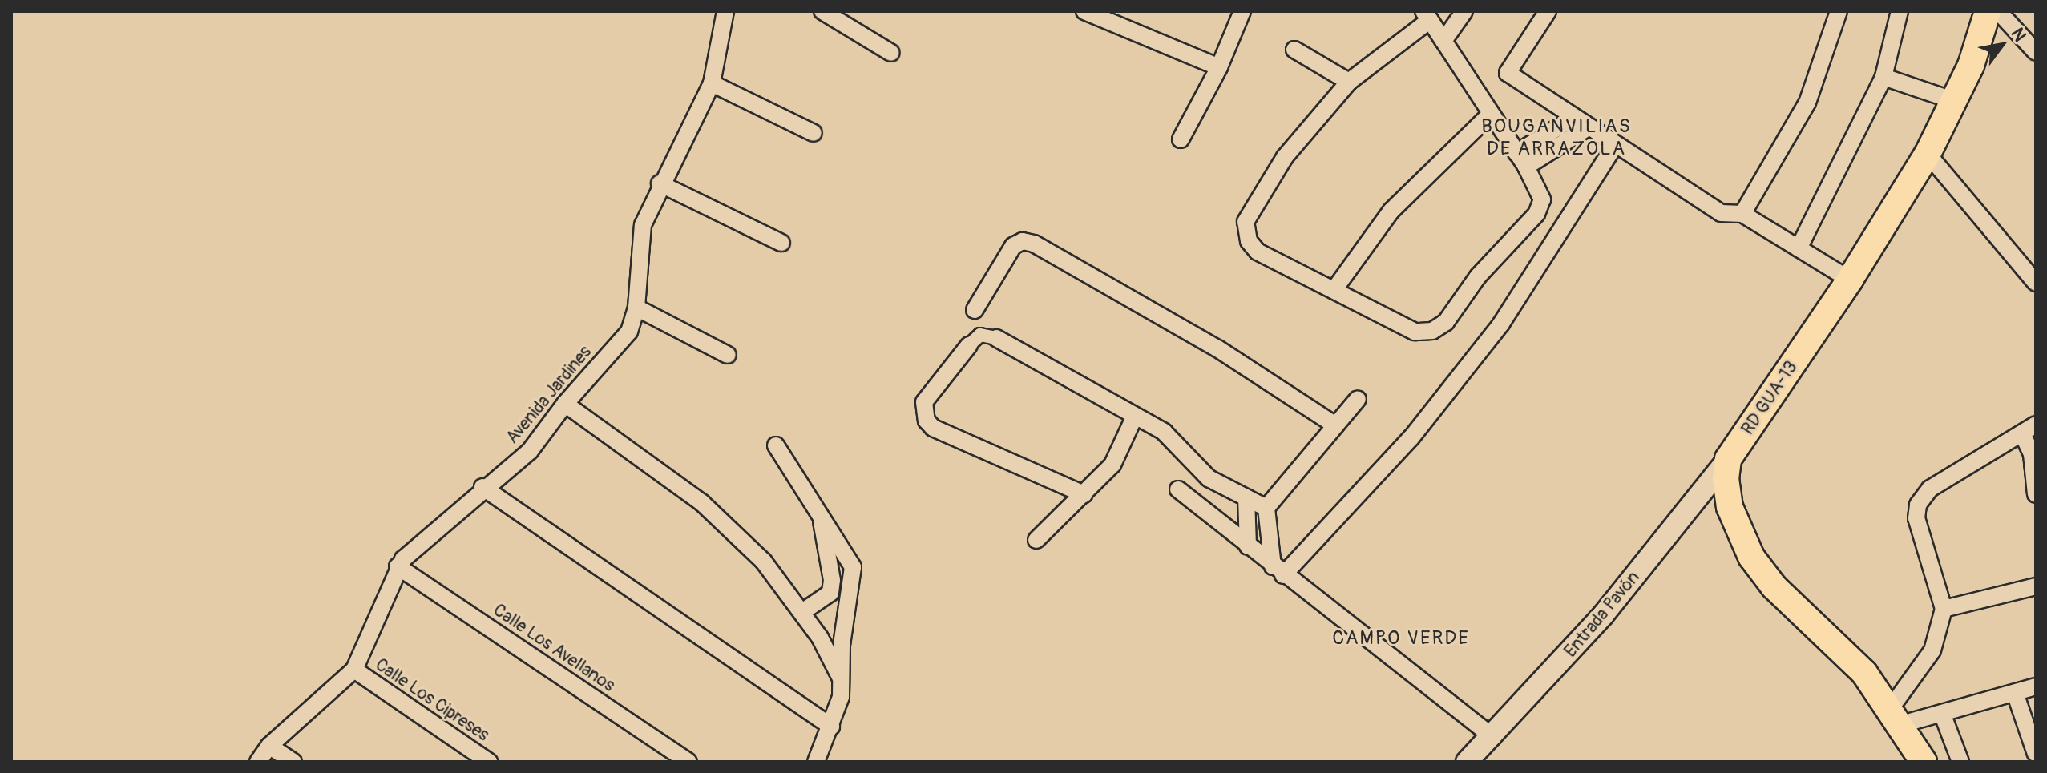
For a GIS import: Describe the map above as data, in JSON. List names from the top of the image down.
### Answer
{
  "streets": {
    "main road": ["RD GUA-13"],
    "street": [
      "Avenida Jardines",
      "Entrada Pavón",
      "Calle Los Avellanos",
      "Calle Los Cipreses"
    ]
  },
  "crossings": [
    ["Avenida Jardines", "Calle Los Avellanos"],
    ["Avenida Jardines", "Calle Los Cipreses"],
    ["RD GUA-13", "Entrada Pavón"]
  ],
  "districts": ["BOUGANVILIAS DE ARRAZOLA", "CAMPO VERDE"],
  "north": "top right"
}
